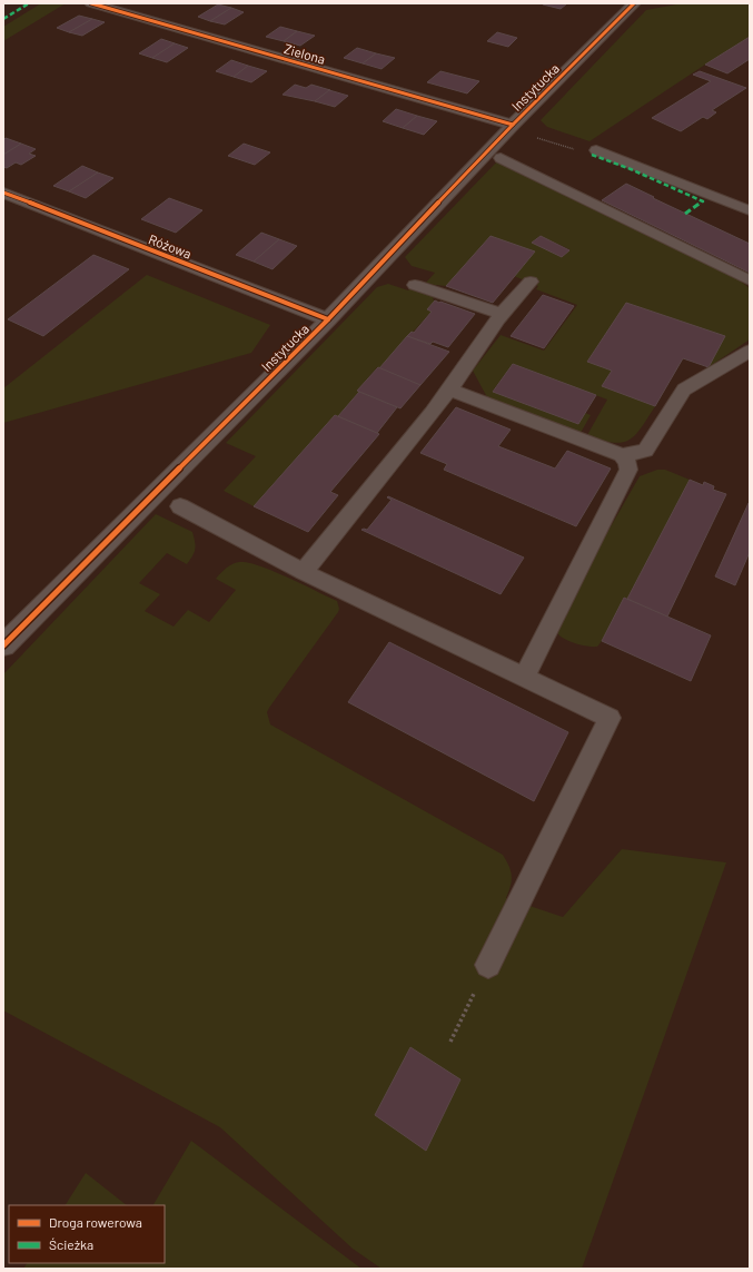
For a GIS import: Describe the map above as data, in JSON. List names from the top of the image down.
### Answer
{
  "streets": {
    "street": ["Zielona", "Instytucka", "Różowa"]
  },
  "crossings": [
    ["Zielona", "Instytucka"],
    ["Instytucka", "Różowa"]
  ],
  "legend": ["Droga rowerowa", "Ścieżka"]
}
